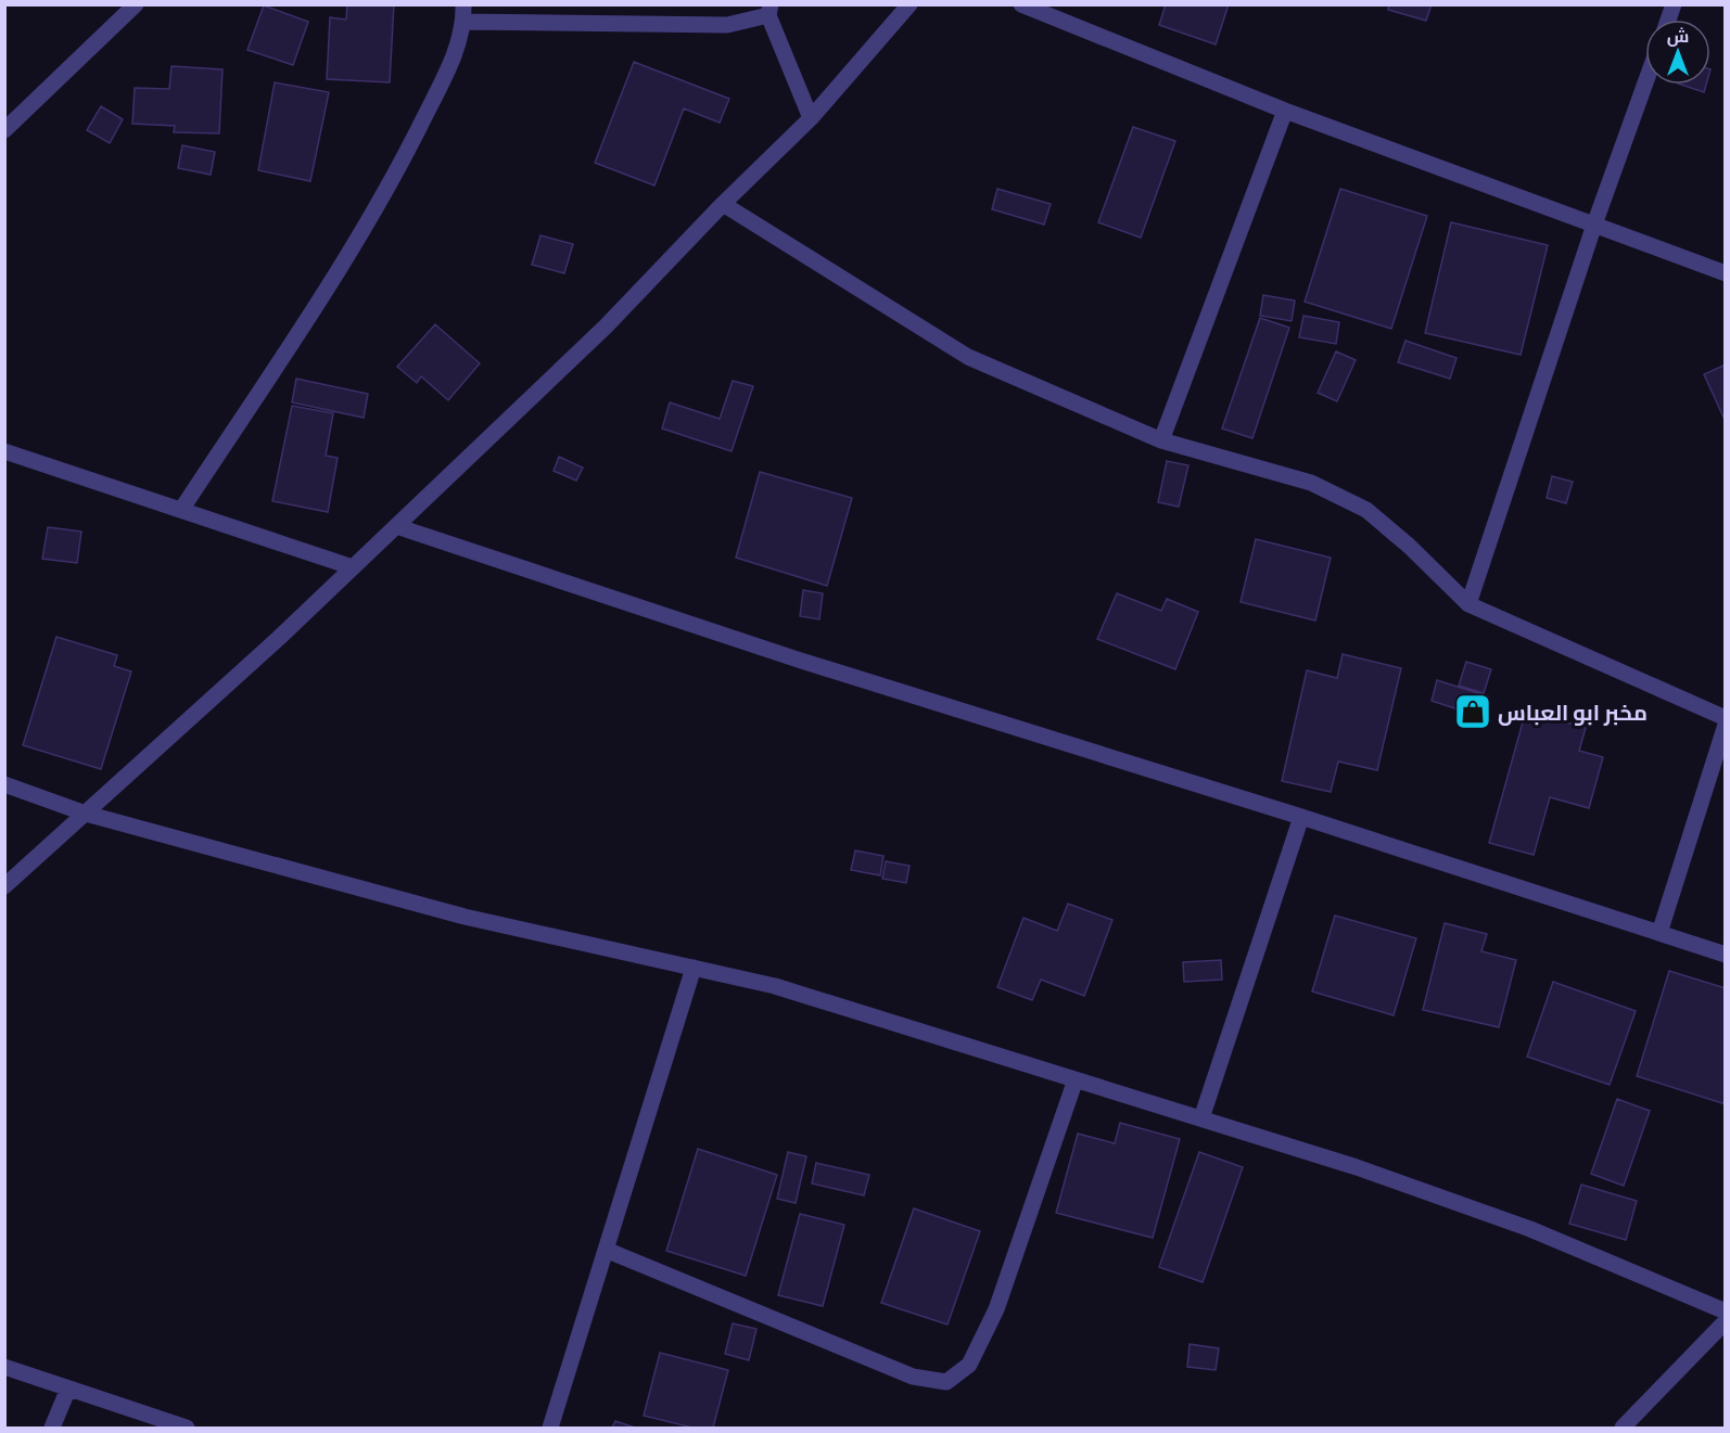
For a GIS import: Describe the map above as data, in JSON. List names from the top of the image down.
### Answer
{
  "places": {
    "shop": ["مخبر ابو العباس"]
  },
  "north": "top"
}
